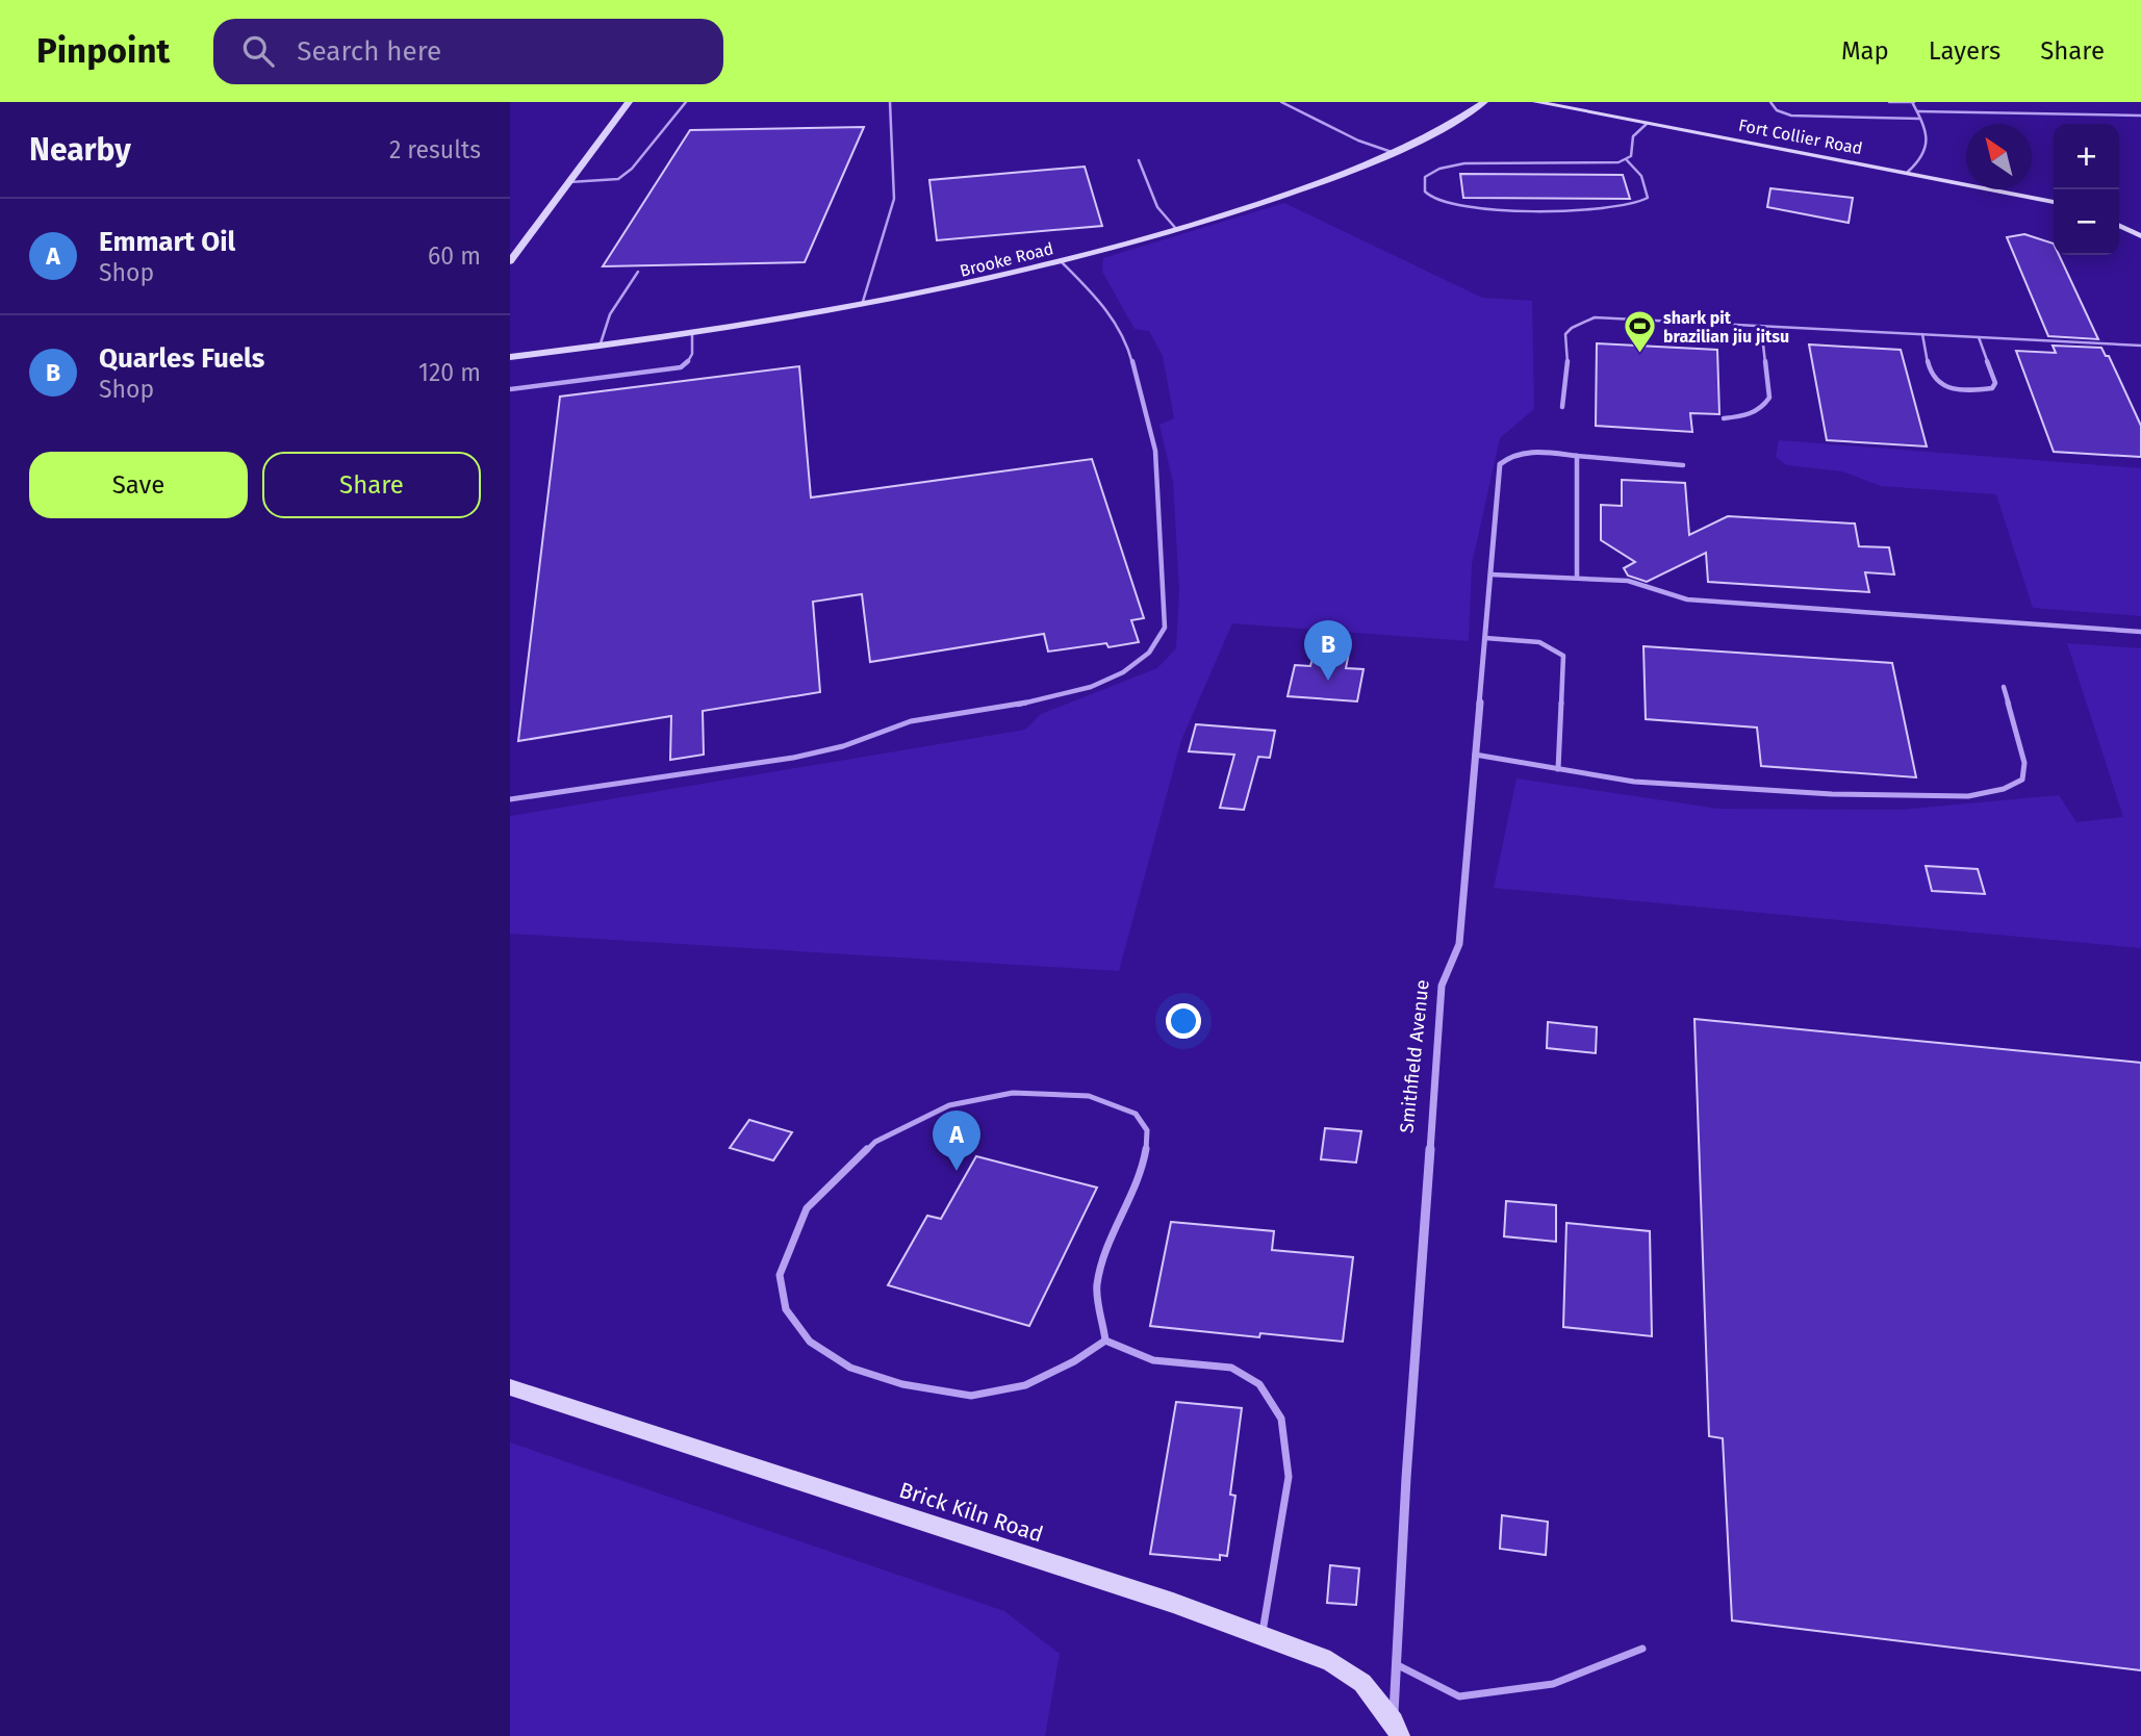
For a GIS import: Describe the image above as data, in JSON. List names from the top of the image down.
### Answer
{
  "streets": {
    "street": [
      "Fort Collier Road",
      "Brooke Road",
      "Smithfield Avenue",
      "Brick Kiln Road"
    ]
  },
  "crossings": [
    ["Smithfield Avenue", "Brick Kiln Road"]
  ],
  "places": {
    "sports": ["shark pit brazilian jiu jitsu"]
  },
  "north": "top left",
  "page": {
    "header": "Pinpoint",
    "search": "Search here",
    "nav": ["Map", "Layers", "Share"],
    "heading": ["Nearby", "2 results"],
    "map_buttons": ["+", "−"],
    "list": [
      {
        "mark": "A",
        "name": "Emmart Oil",
        "note": "Shop",
        "value": "60 m"
      },
      {
        "mark": "B",
        "name": "Quarles Fuels",
        "note": "Shop",
        "value": "120 m"
      }
    ],
    "buttons": ["Save", "Share"],
    "pins": ["B", "A"]
  }
}
